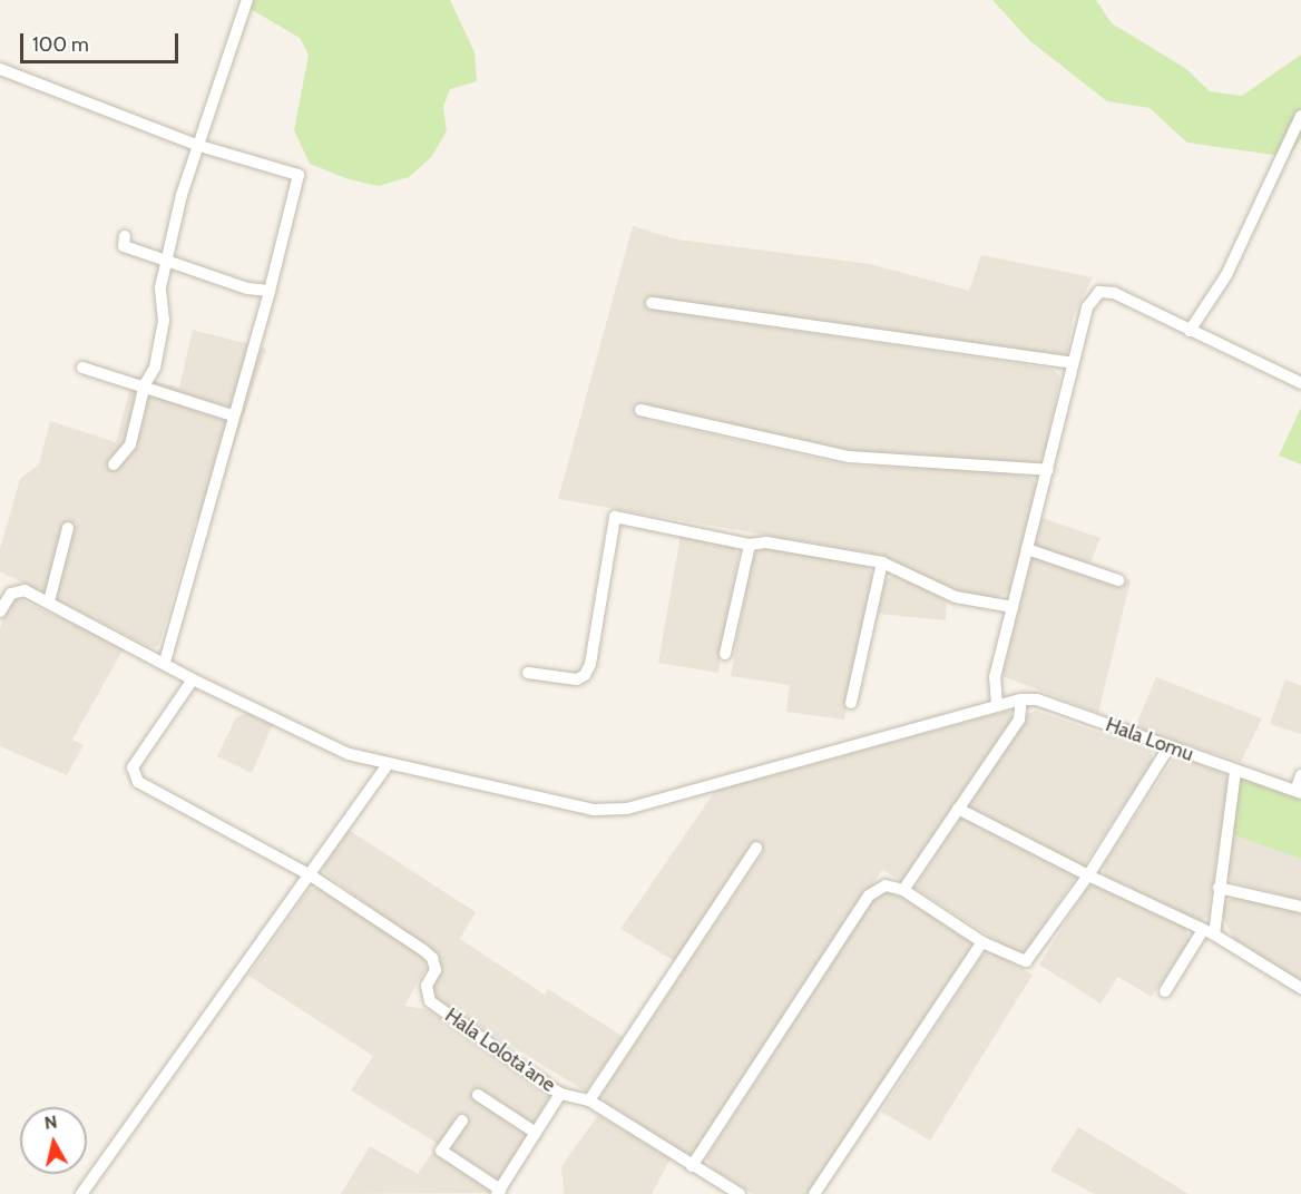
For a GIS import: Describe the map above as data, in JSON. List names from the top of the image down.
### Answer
{
  "streets": {
    "street": ["Hala Lomu", "Hala Lolota'ane"]
  },
  "scale_bar": "100 m",
  "north": "top"
}
